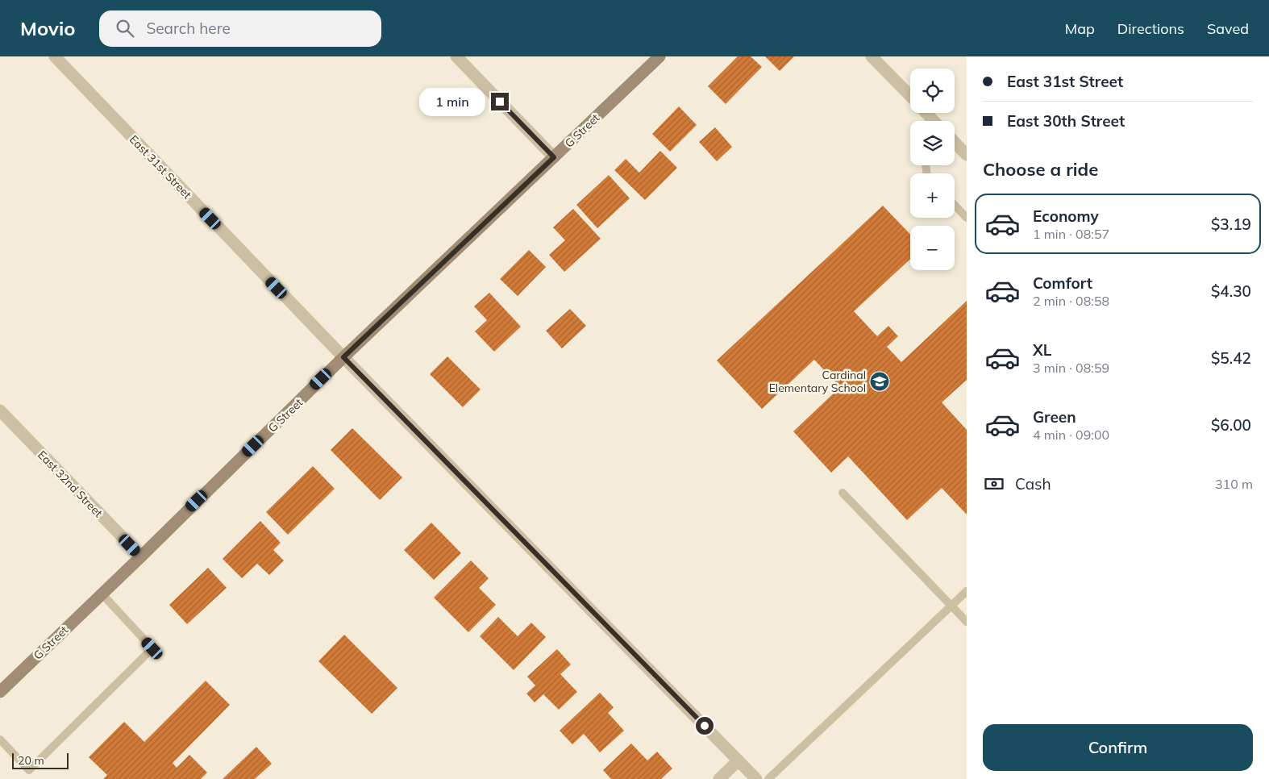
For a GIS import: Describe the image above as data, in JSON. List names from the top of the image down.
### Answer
{
  "streets": {
    "main road": ["G Street"],
    "street": ["East 31st Street", "East 32nd Street"]
  },
  "crossings": [
    ["G Street", "East 31st Street"],
    ["G Street", "East 32nd Street"]
  ],
  "places": {
    "school or university": ["Cardinal Elementary School"]
  },
  "scale_bar": "20 m",
  "page": {
    "header": "Movio",
    "search": "Search here",
    "nav": ["Map", "Directions", "Saved"],
    "banner": ["East 31st Street", "East 30th Street"],
    "map_buttons": ["+", "−"],
    "bubble": "1 min",
    "heading": "Choose a ride",
    "list": [
      {
        "name": "Economy",
        "note": "1 min · 08:57",
        "value": "$3.19"
      },
      {
        "name": "Comfort",
        "note": "2 min · 08:58",
        "value": "$4.30"
      },
      {
        "name": "XL",
        "note": "3 min · 08:59",
        "value": "$5.42"
      },
      {
        "name": "Green",
        "note": "4 min · 09:00",
        "value": "$6.00"
      }
    ],
    "pay": ["Cash", "310 m"],
    "buttons": "Confirm",
    "scale": "20 m"
  }
}
